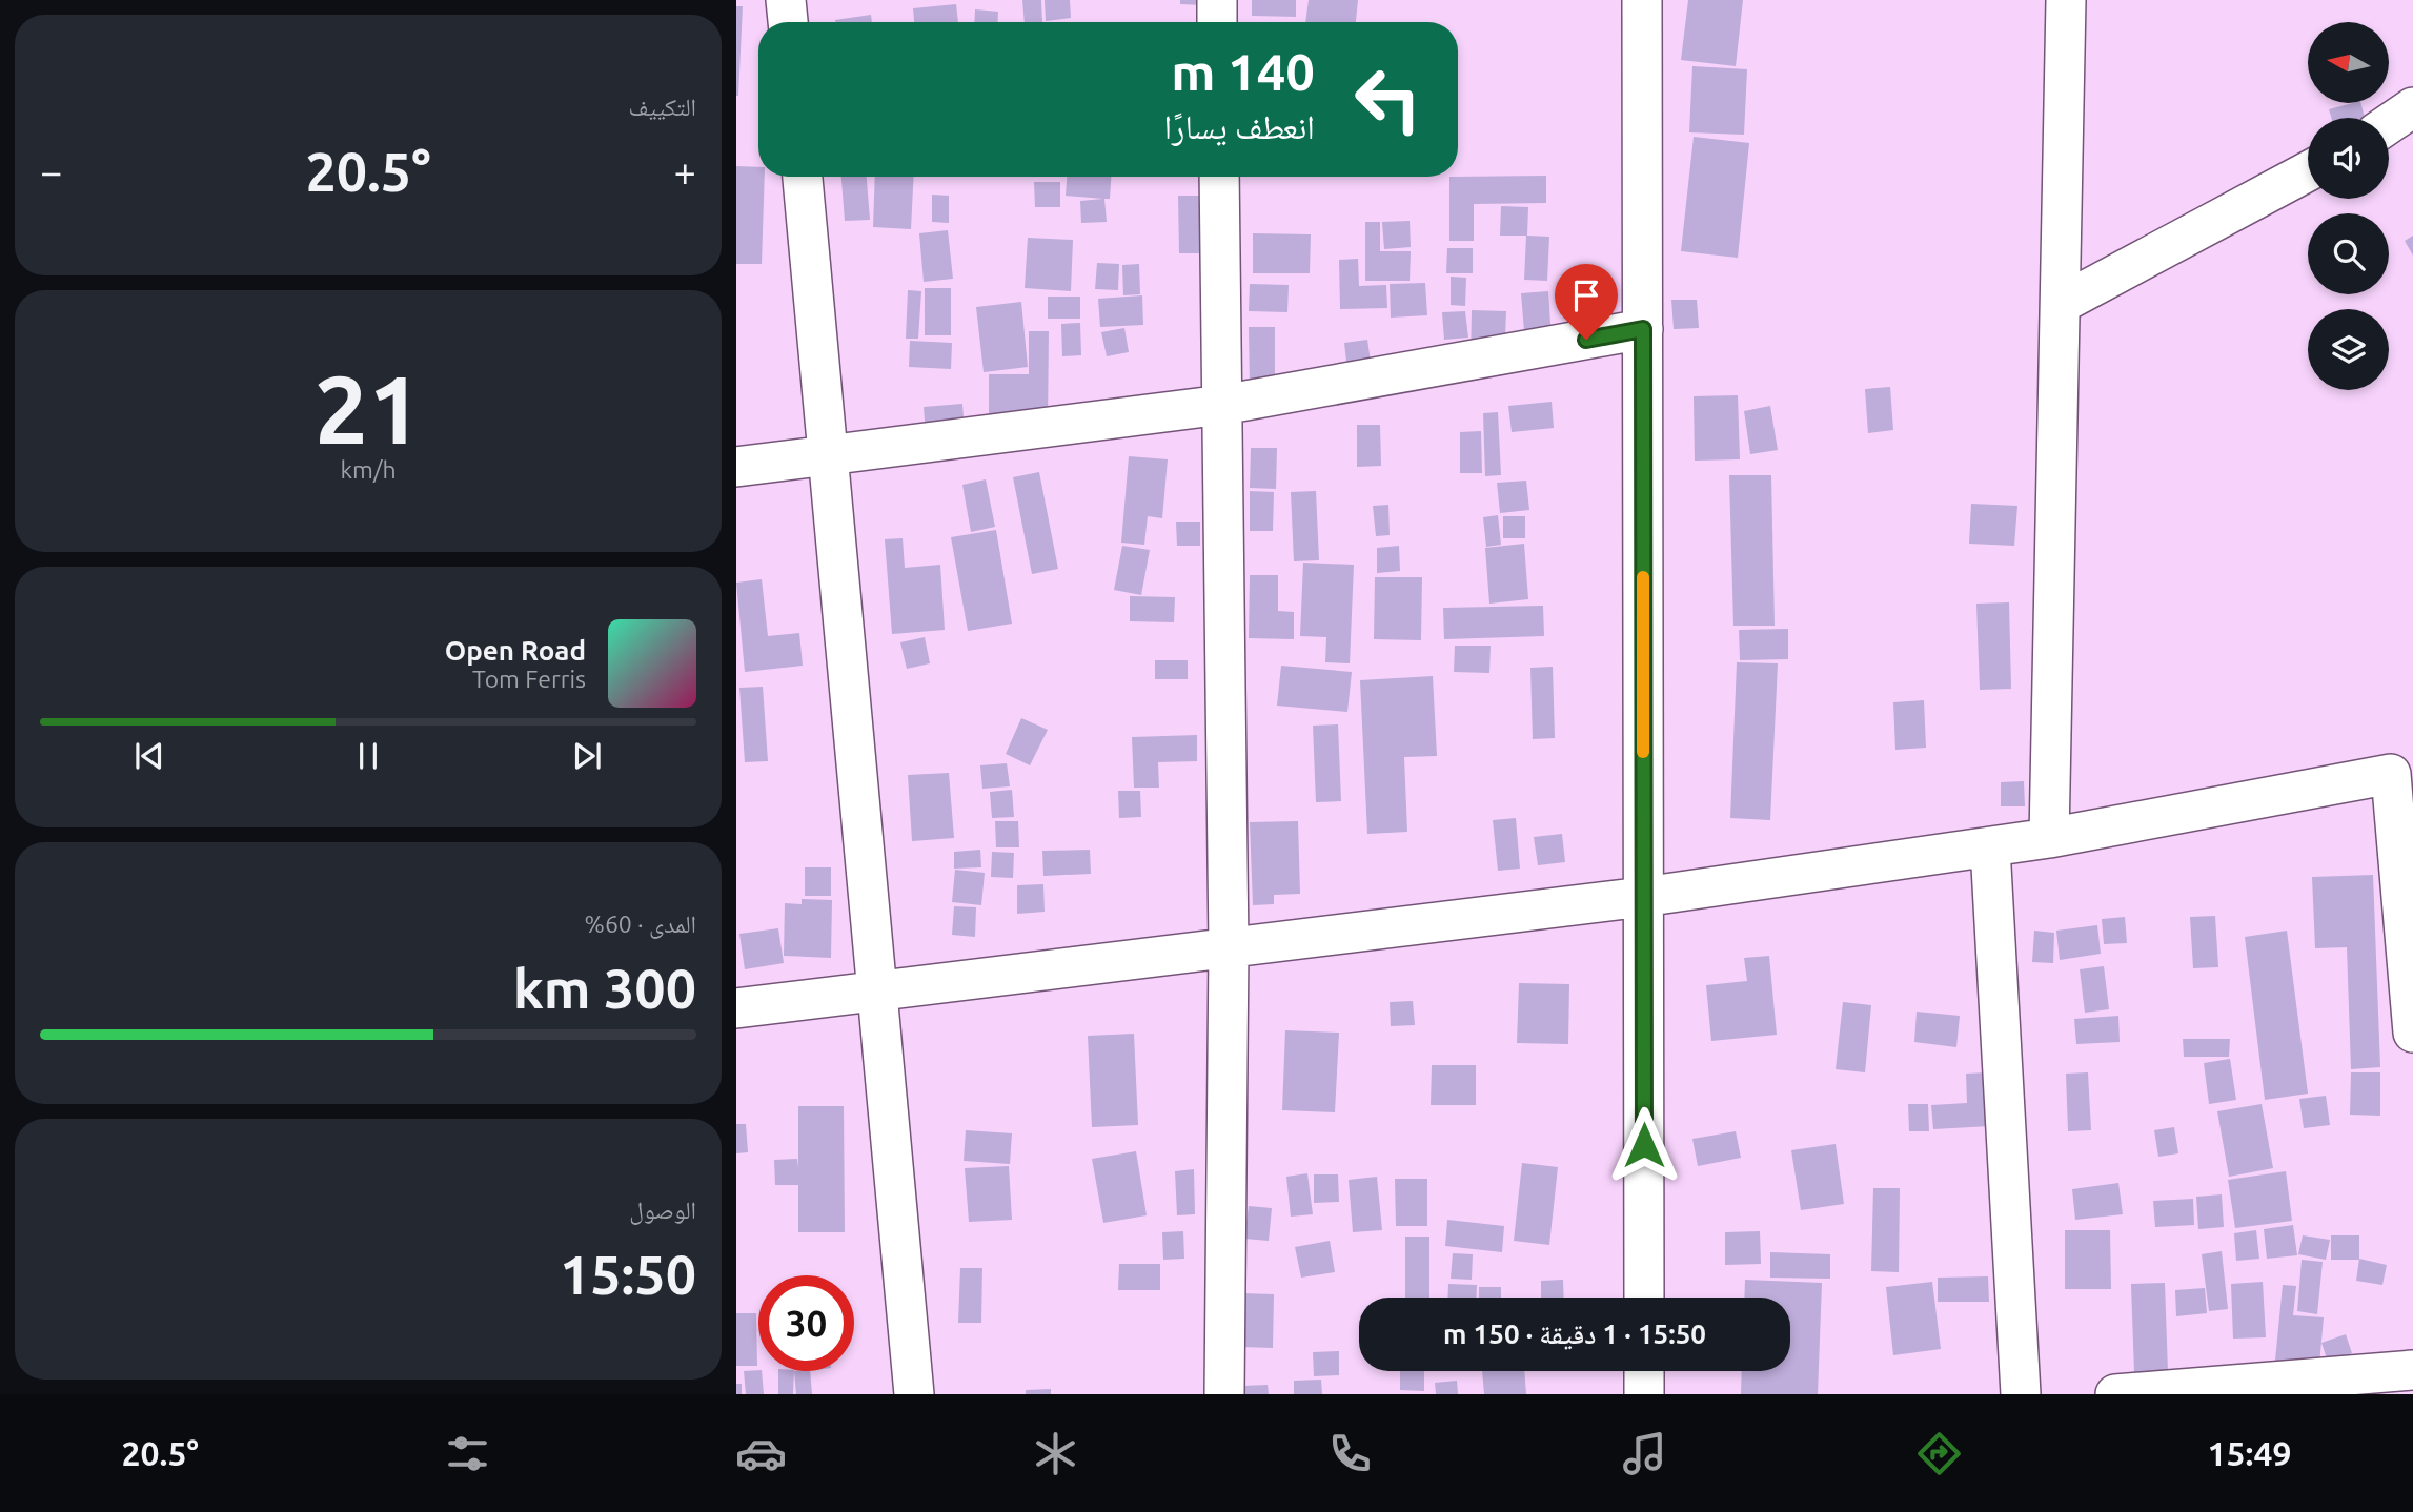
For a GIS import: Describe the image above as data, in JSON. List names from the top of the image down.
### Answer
{
  "north": "left",
  "page": {
    "tile": [
      "التكييف",
      ["21", "km/h"],
      ["المدى · 60%", "300 km"],
      ["الوصول", "15:50"]
    ],
    "turn": ["140 m", "انعطف يسارًا"],
    "heat": ["−", "20.5°", "+"],
    "song": ["Open Road", "Tom Ferris"],
    "limit": "30",
    "trip": "15:50 · 1 دقيقة · 150 m",
    "tabs": ["15:49", "20.5°"]
  }
}
